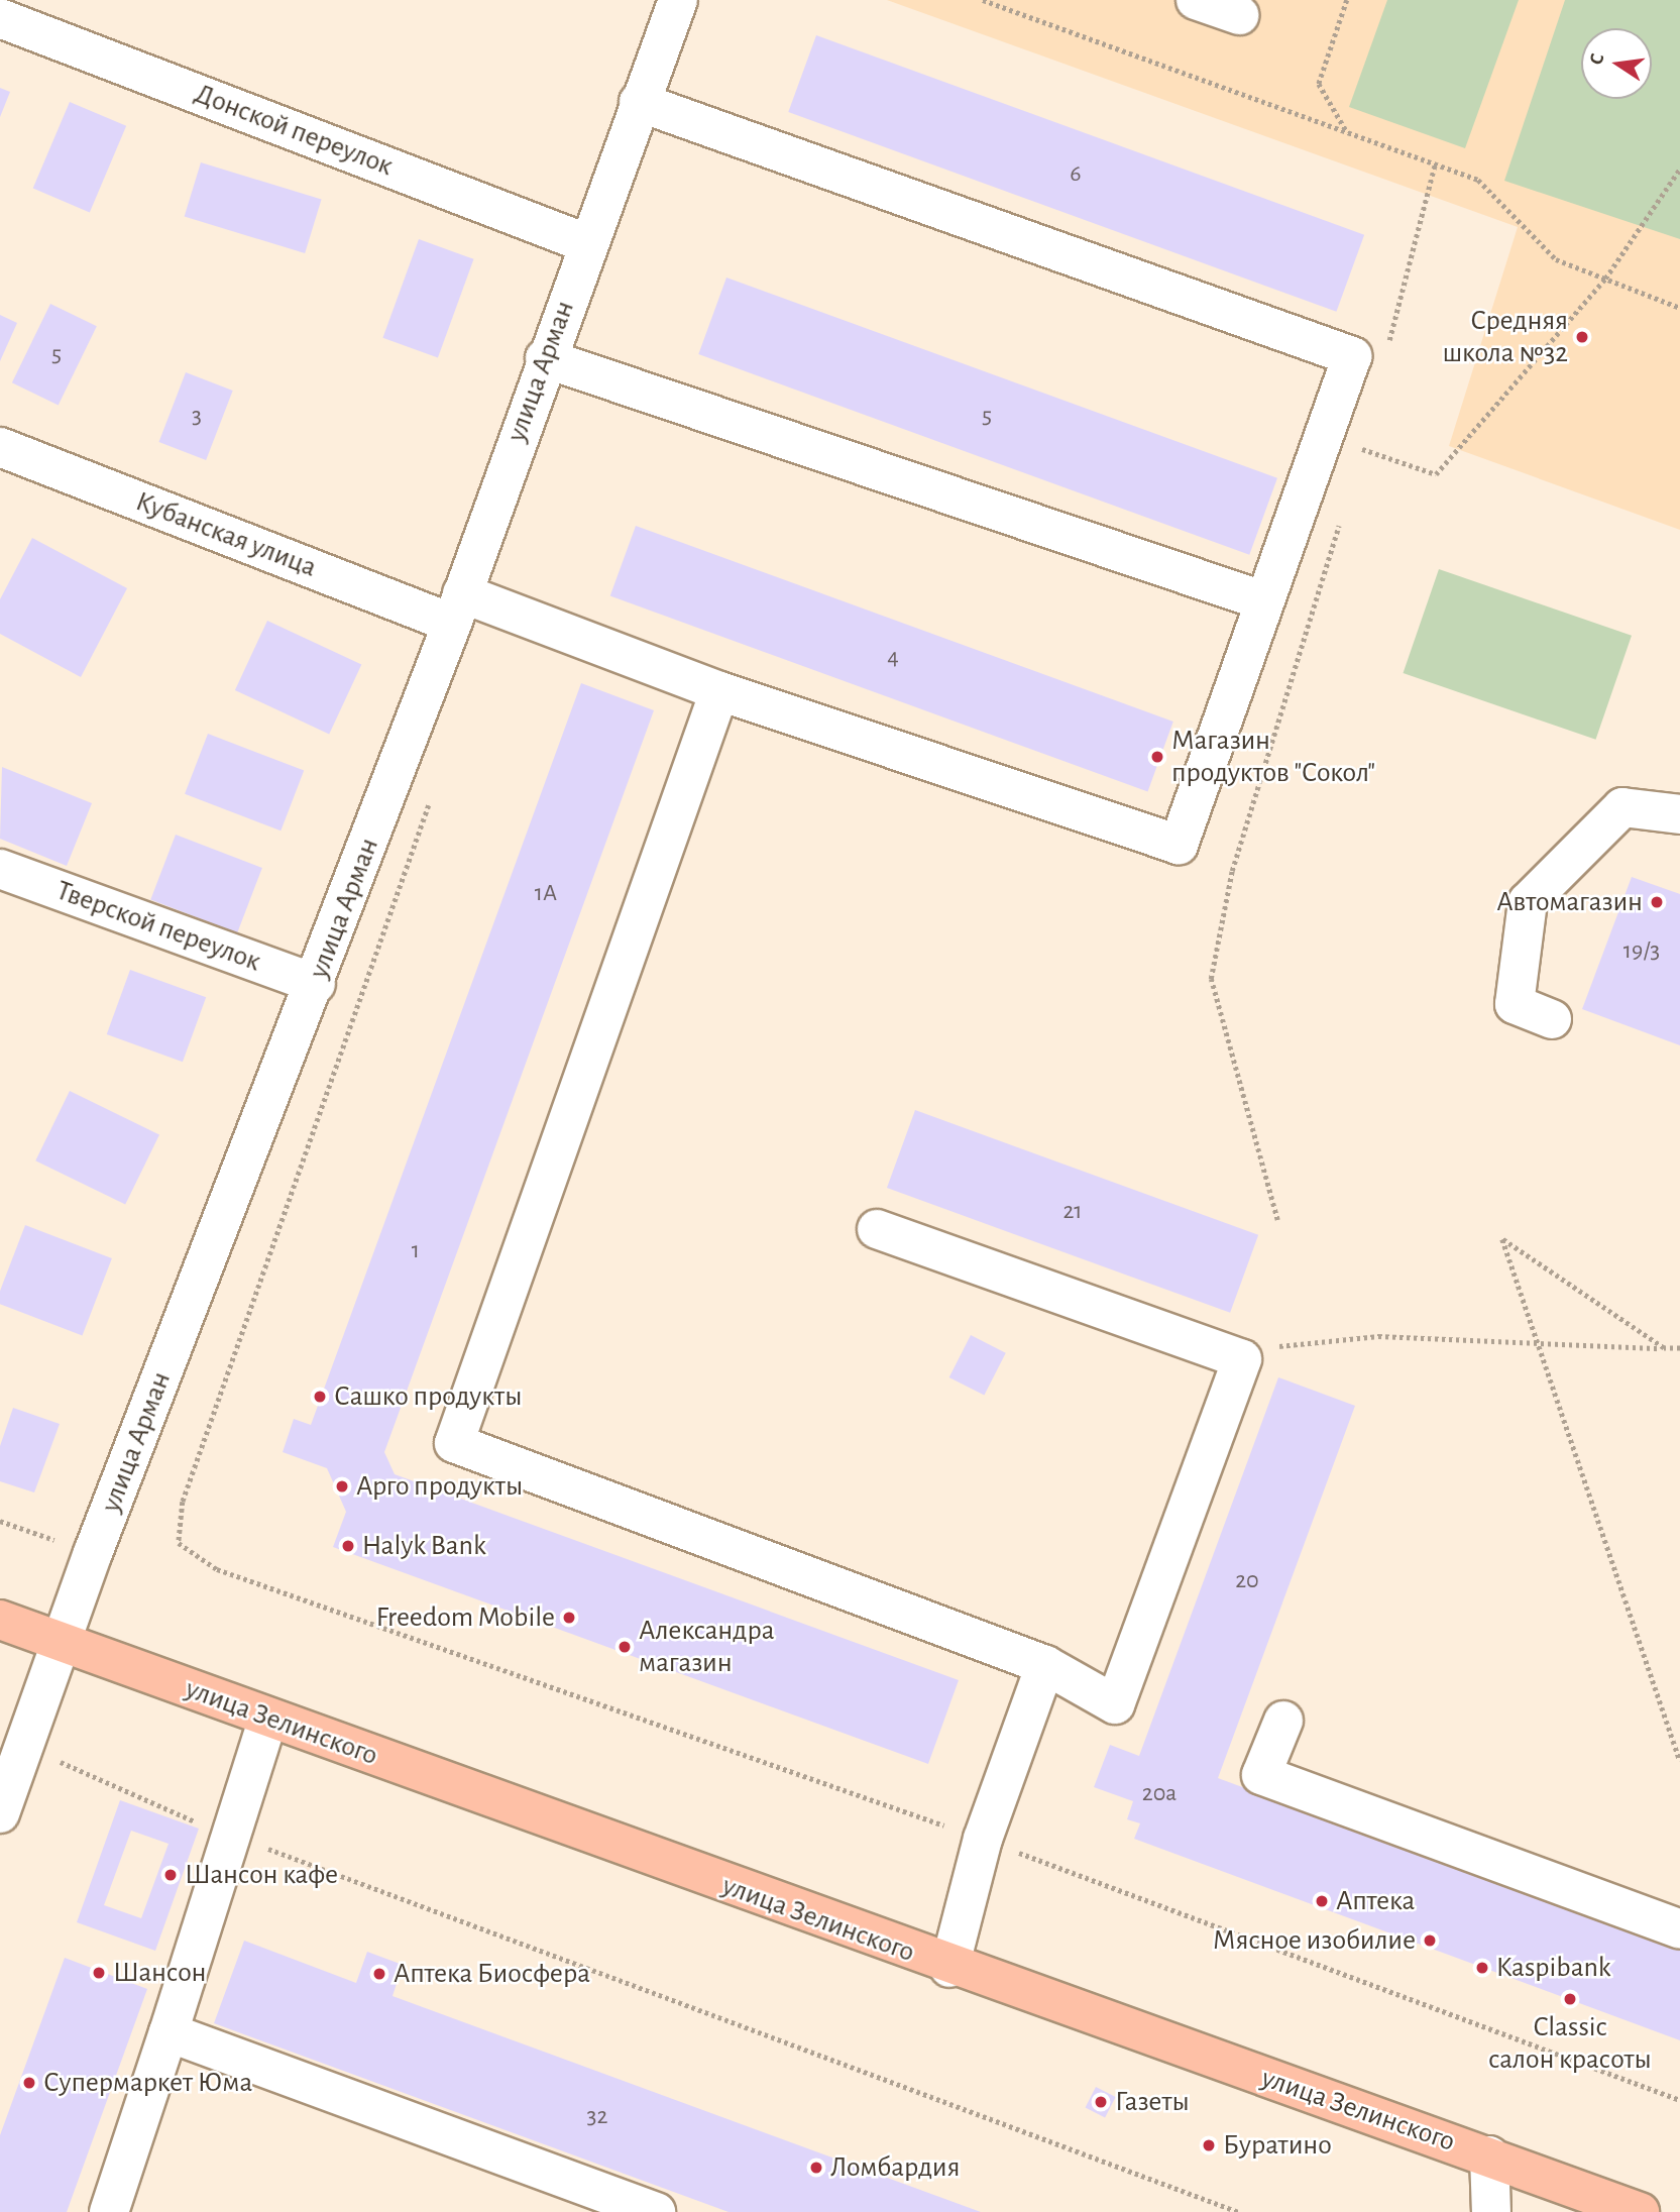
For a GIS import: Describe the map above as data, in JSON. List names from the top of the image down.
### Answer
{
  "streets": {
    "main road": ["улица Зелинского"],
    "street": [
      "Донской переулок",
      "улица Арман",
      "Кубанская улица",
      "Тверской переулок"
    ]
  },
  "crossings": [
    ["Донской переулок", "улица Арман"],
    ["улица Арман", "Кубанская улица"],
    ["улица Арман", "Тверской переулок"],
    ["улица Арман", "улица Зелинского"]
  ],
  "places": [
    "Средняя школа №32",
    "Магазин продуктов \"Сокол\"",
    "Автомагазин",
    "Сашко продукты",
    "Арго продукты",
    "Halyk Bank",
    "Freedom Mobile",
    "Александра магазин",
    "Шансон кафе",
    "Аптека",
    "Мясное изобилие",
    "Kaspibank",
    "Шансон",
    "Аптека Биосфера",
    "Classic салон красоты",
    "Супермаркет Юма",
    "Газеты",
    "Буратино",
    "Ломбардия"
  ],
  "house_numbers": [
    "6",
    "5",
    "3",
    "5",
    "4",
    "1А",
    "19/3",
    "21",
    "1",
    "20",
    "20а",
    "32"
  ],
  "north": "left"
}
